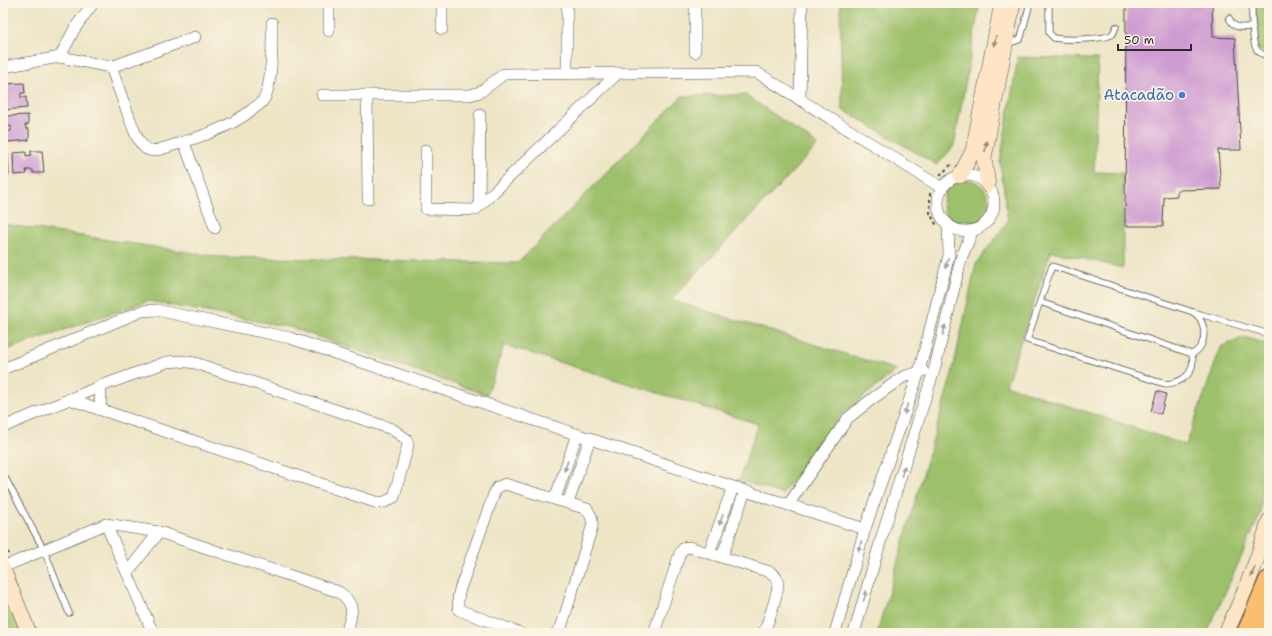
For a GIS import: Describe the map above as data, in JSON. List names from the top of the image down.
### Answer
{
  "places": ["Atacadão"],
  "scale_bar": "50 m"
}
